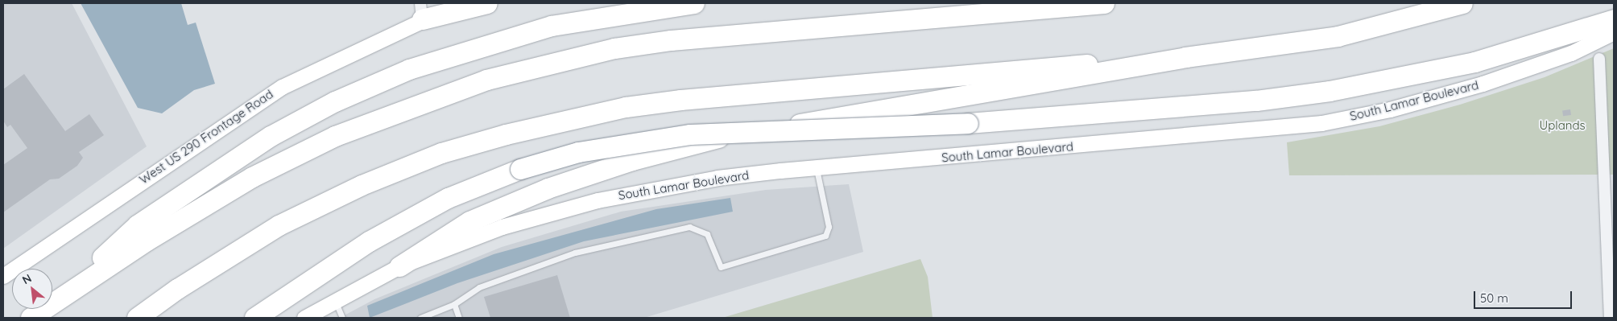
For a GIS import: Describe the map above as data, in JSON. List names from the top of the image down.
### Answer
{
  "streets": {
    "main road": ["South Lamar Boulevard", "West US 290 Frontage Road"]
  },
  "parks": ["Uplands"],
  "scale_bar": "50 m",
  "north": "top left"
}
